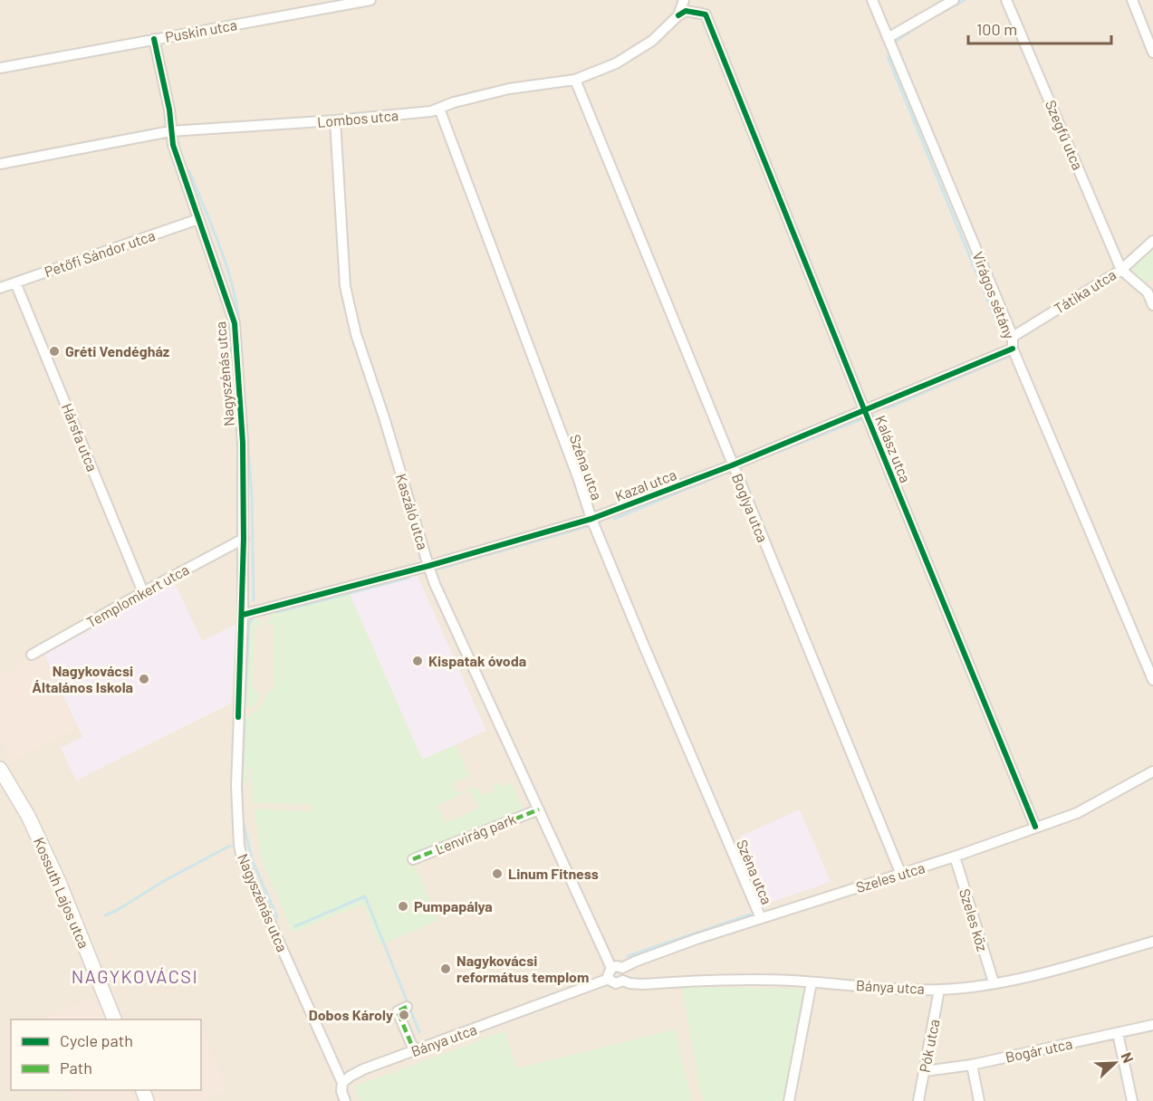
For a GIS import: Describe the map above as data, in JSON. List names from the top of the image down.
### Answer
{
  "streets": {
    "street": [
      "Puskin utca",
      "Lombos utca",
      "Szegfű utca",
      "Petőfi Sándor utca",
      "Tátika utca",
      "Virágos sétány",
      "Nagyszénás utca",
      "Hársfa utca",
      "Kalász utca",
      "Széna utca",
      "Kazal utca",
      "Boglya utca",
      "Kaszáló utca",
      "Templomkert utca",
      "Lenvirág park",
      "Szeles utca",
      "Kossuth Lajos utca",
      "Szeles köz",
      "Bánya utca",
      "Pók utca",
      "Bogár utca"
    ]
  },
  "crossings": [
    ["Puskin utca", "Nagyszénás utca"],
    ["Lombos utca", "Nagyszénás utca"],
    ["Lombos utca", "Kalász utca"],
    ["Lombos utca", "Széna utca"],
    ["Lombos utca", "Boglya utca"],
    ["Lombos utca", "Kaszáló utca"],
    ["Szegfű utca", "Tátika utca"],
    ["Petőfi Sándor utca", "Nagyszénás utca"],
    ["Petőfi Sándor utca", "Hársfa utca"],
    ["Tátika utca", "Virágos sétány"],
    ["Virágos sétány", "Kazal utca"],
    ["Nagyszénás utca", "Kazal utca"],
    ["Nagyszénás utca", "Templomkert utca"],
    ["Nagyszénás utca", "Bánya utca"],
    ["Hársfa utca", "Templomkert utca"],
    ["Kalász utca", "Kazal utca"],
    ["Kalász utca", "Szeles utca"],
    ["Széna utca", "Kazal utca"],
    ["Széna utca", "Szeles utca"],
    ["Kazal utca", "Boglya utca"],
    ["Kazal utca", "Kaszáló utca"],
    ["Boglya utca", "Szeles utca"],
    ["Kaszáló utca", "Lenvirág park"],
    ["Kaszáló utca", "Szeles utca"],
    ["Kaszáló utca", "Bánya utca"],
    ["Szeles utca", "Szeles köz"],
    ["Szeles utca", "Bánya utca"],
    ["Szeles köz", "Bánya utca"],
    ["Bánya utca", "Pók utca"],
    ["Pók utca", "Bogár utca"]
  ],
  "districts": ["NAGYKOVÁCSI"],
  "places": [
    "Gréti Vendégház",
    "Kispatak óvoda",
    "Nagykovácsi Általános Iskola",
    "Linum Fitness",
    "Pumpapálya",
    "Nagykovácsi református templom",
    "Dobos Károly"
  ],
  "legend": ["Cycle path", "Path"],
  "scale_bar": "100 m",
  "north": "top right"
}
